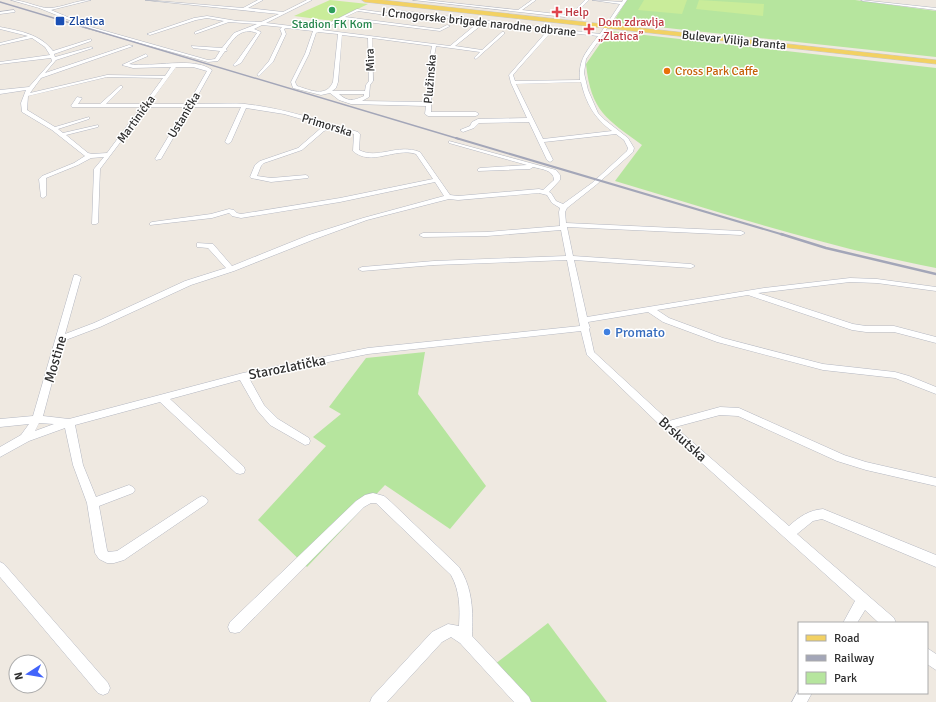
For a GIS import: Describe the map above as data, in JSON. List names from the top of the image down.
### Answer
{
  "streets": {
    "main road": ["Bulevar Vilija Branta"],
    "street": [
      "I Crnogorske brigade narodne odbrane",
      "Mira",
      "Plužinska",
      "Ustanička",
      "Martinićka",
      "Primorska",
      "Mostine",
      "Starozlatička",
      "Brskutska"
    ]
  },
  "crossings": [
    ["Ustanička", "Martinićka"],
    ["Ustanička", "Primorska"],
    ["Martinićka", "Primorska"],
    ["Mostine", "Starozlatička"],
    ["Starozlatička", "Brskutska"]
  ],
  "places": {
    "other": ["Stadion FK Kom", "Cross Park Caffe", "Promato"],
    "health": ["Help", "Dom zdravlja „Zlatica”"],
    "transit": ["Zlatica"]
  },
  "legend": ["Road", "Railway", "Park"],
  "north": "left"
}
